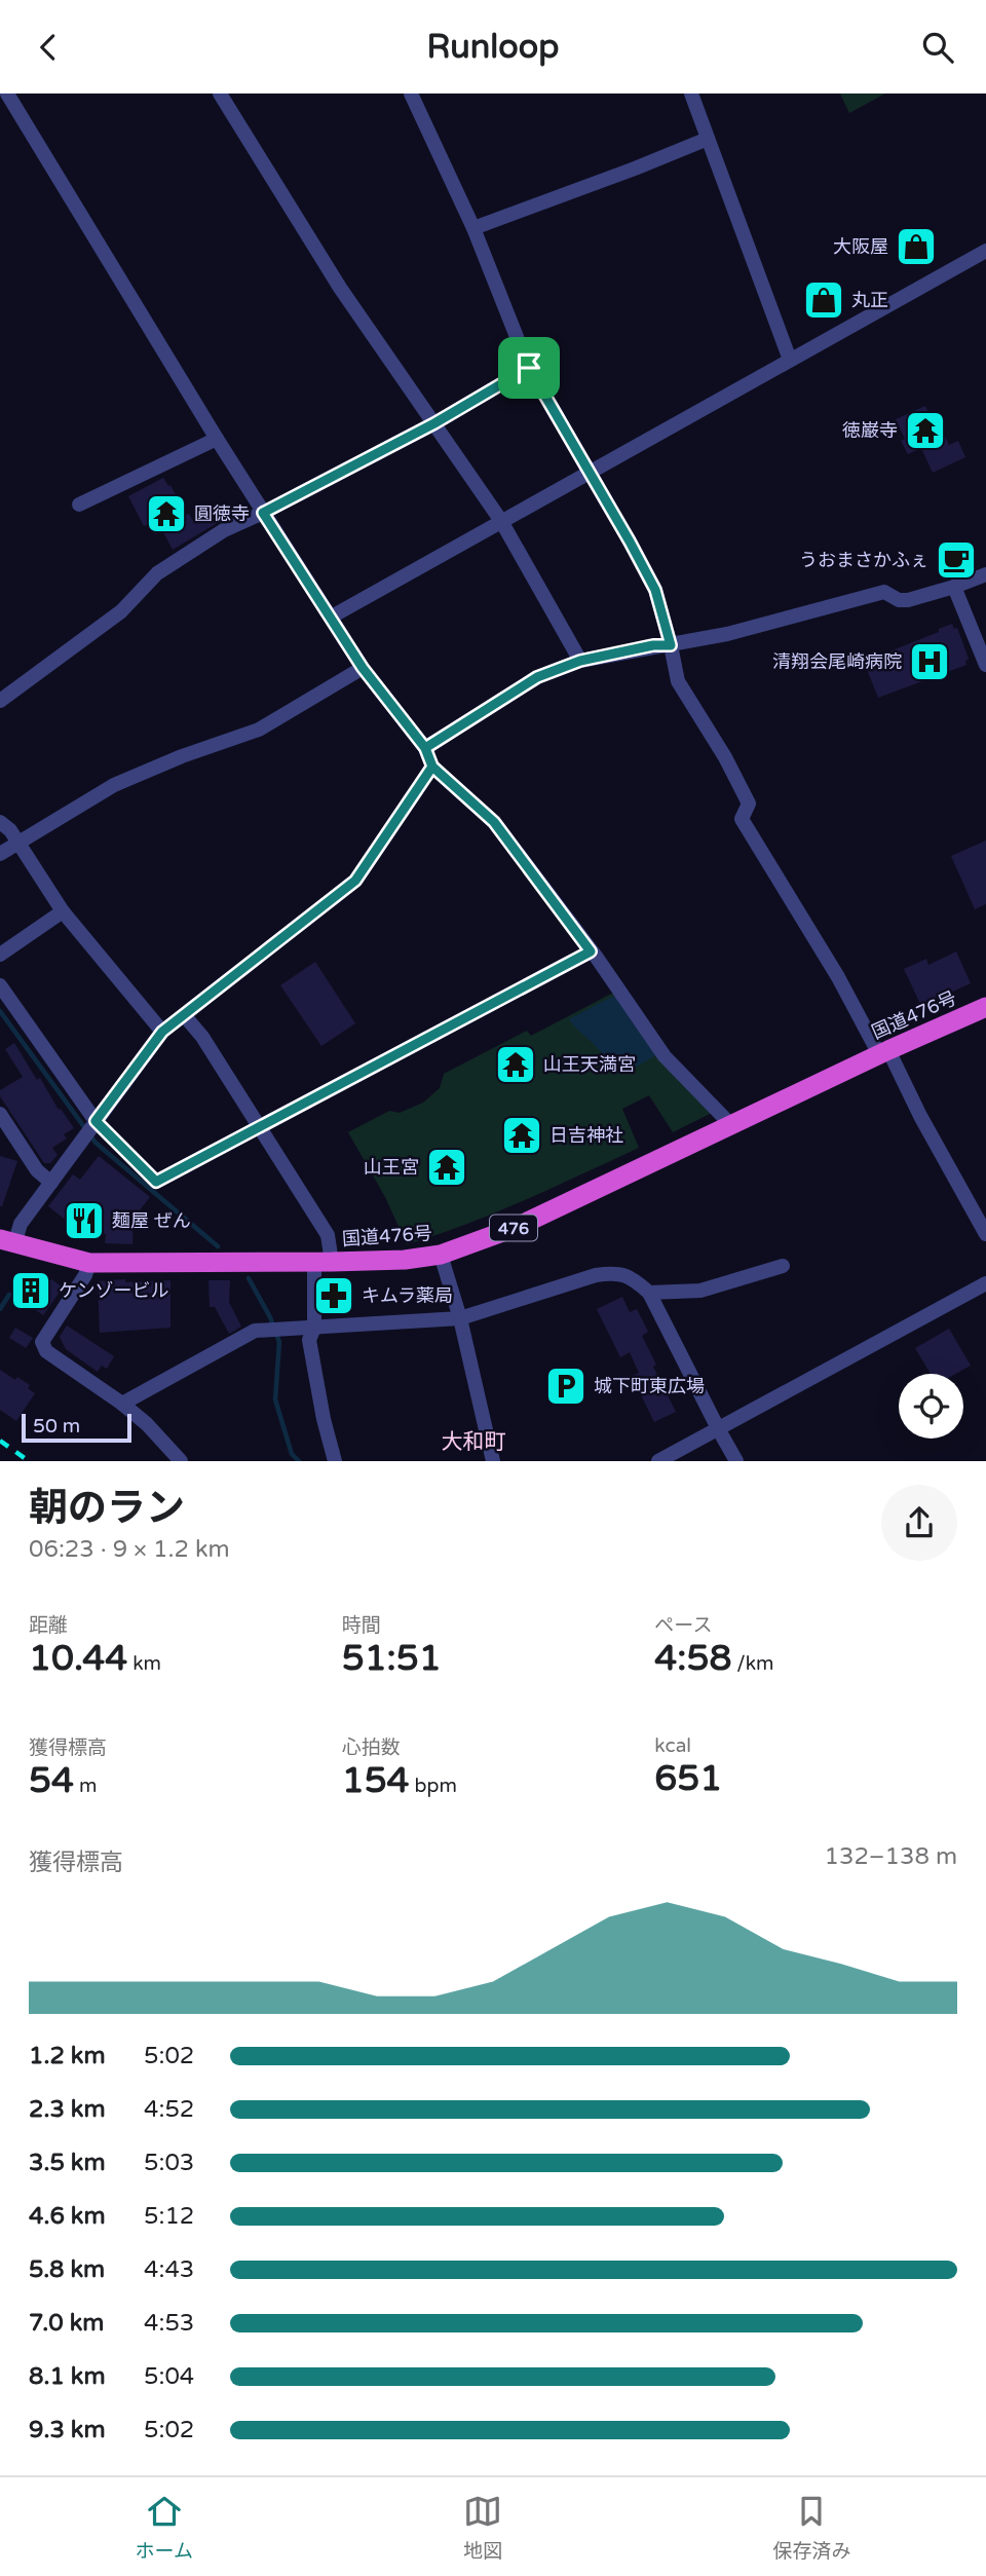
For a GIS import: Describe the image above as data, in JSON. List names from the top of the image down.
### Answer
{
  "streets": {
    "highway": ["国道476号", "476"]
  },
  "districts": ["大和町"],
  "places": {
    "shop": ["大阪屋", "丸正"],
    "temple": [
      "徳巌寺",
      "圓徳寺",
      "山王天満宮",
      "日吉神社",
      "山王宮"
    ],
    "cafe": ["うおまさかふぇ"],
    "hospital": ["清翔会尾崎病院"],
    "restaurant": ["麺屋 ぜん"],
    "building": ["ケンゾービル"],
    "pharmacy": ["キムラ薬局"],
    "parking": ["城下町東広場"]
  },
  "scale_bar": "50 m",
  "page": {
    "header": "Runloop",
    "scale": "50 m",
    "heading": ["朝のラン", "06:23 · 9 × 1.2 km"],
    "stats": [
      ["距離", "10.44 km"],
      ["時間", "51:51"],
      ["ペース", "4:58 /km"],
      ["獲得標高", "54 m"],
      ["心拍数", "154 bpm"],
      ["kcal", "651"]
    ],
    "chart": ["獲得標高", "132–138 m"],
    "list": [
      {
        "name": "1.2 km",
        "note": "5:02"
      },
      {
        "name": "2.3 km",
        "note": "4:52"
      },
      {
        "name": "3.5 km",
        "note": "5:03"
      },
      {
        "name": "4.6 km",
        "note": "5:12"
      },
      {
        "name": "5.8 km",
        "note": "4:43"
      },
      {
        "name": "7.0 km",
        "note": "4:53"
      },
      {
        "name": "8.1 km",
        "note": "5:04"
      },
      {
        "name": "9.3 km",
        "note": "5:02"
      }
    ],
    "tabs": ["ホーム", "地図", "保存済み"]
  }
}
